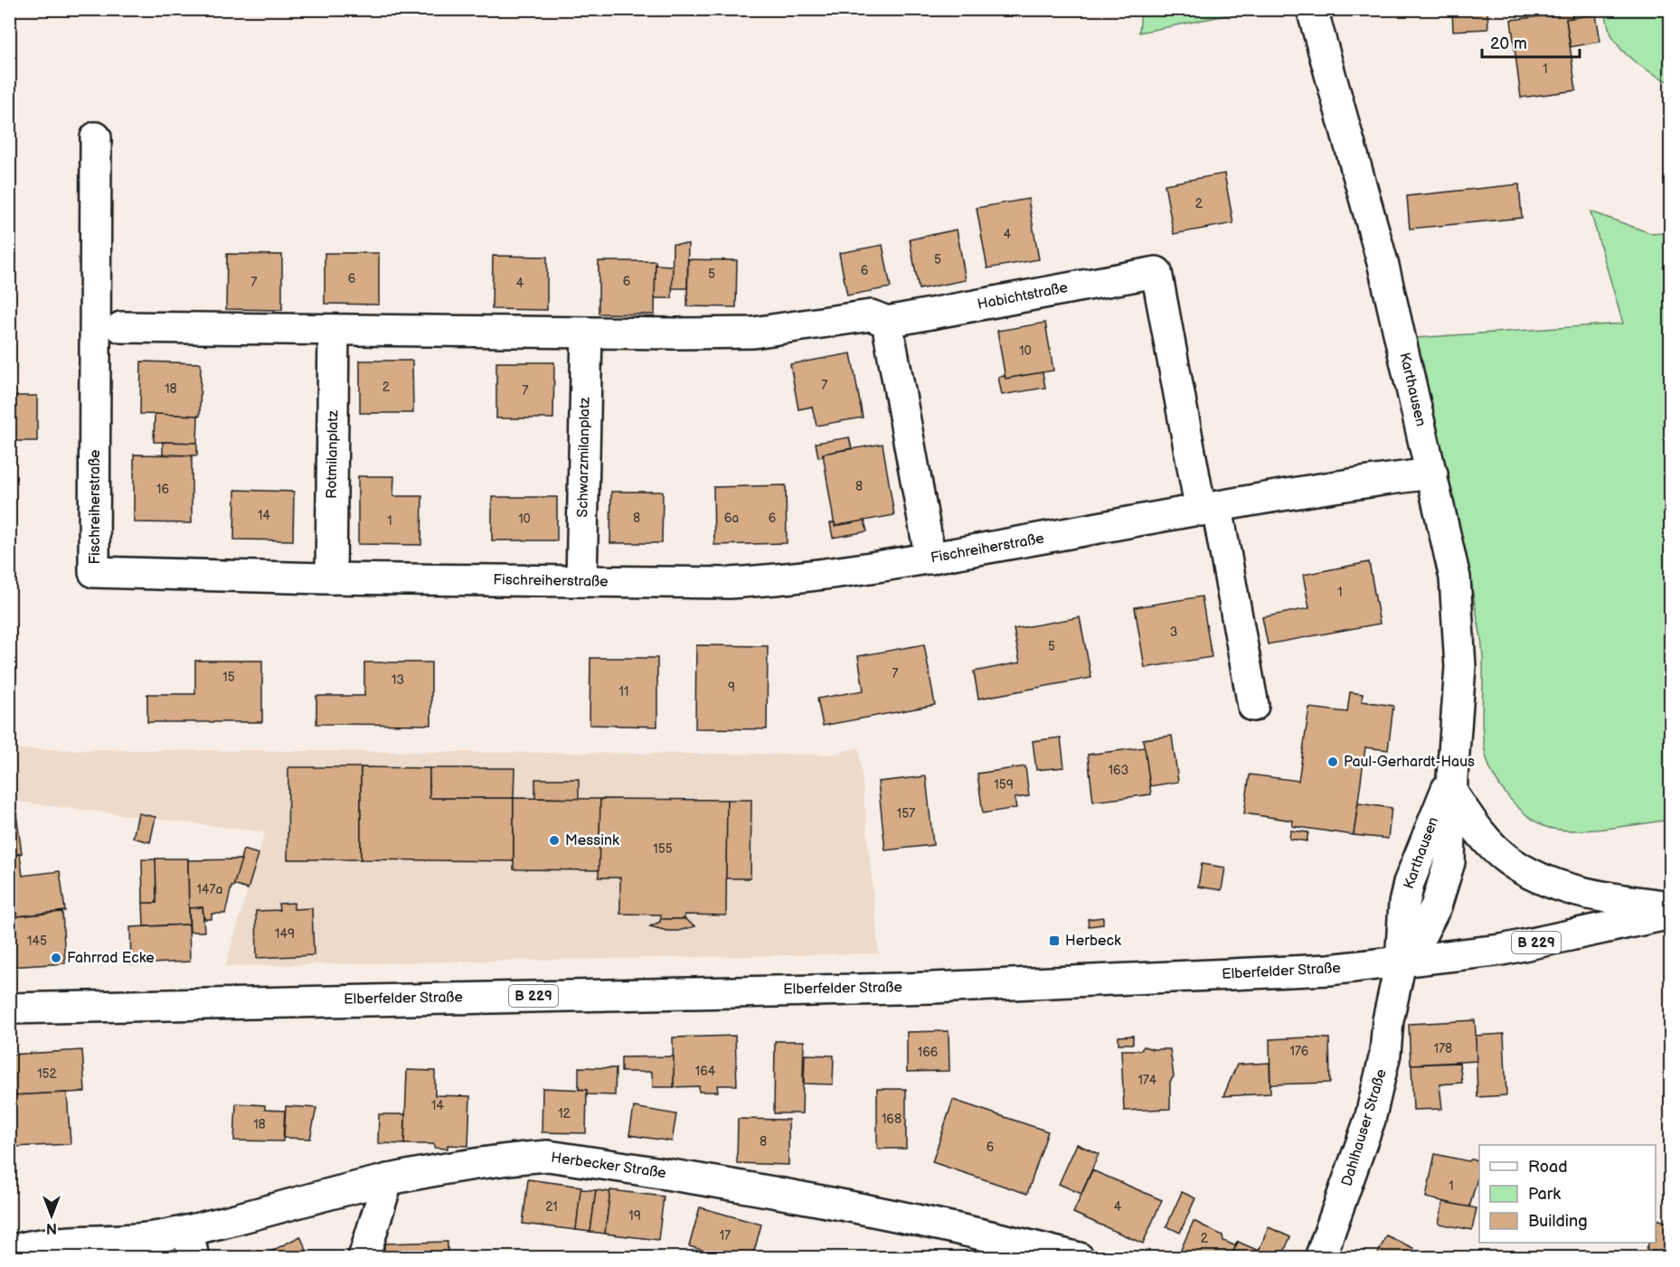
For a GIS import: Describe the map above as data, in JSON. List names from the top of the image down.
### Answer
{
  "streets": {
    "street": [
      "Habichtstraße",
      "Karthausen",
      "Rotmilanplatz",
      "Schwarzmilanplatz",
      "Fischreiherstraße",
      "B 229",
      "Elberfelder Straße",
      "Dahlhauser Straße",
      "Herbecker Straße"
    ]
  },
  "crossings": [
    ["Habichtstraße", "Fischreiherstraße"],
    ["Karthausen", "Fischreiherstraße"],
    ["Karthausen", "Elberfelder Straße"],
    ["Karthausen", "Dahlhauser Straße"],
    ["Rotmilanplatz", "Fischreiherstraße"],
    ["Schwarzmilanplatz", "Fischreiherstraße"],
    ["Elberfelder Straße", "Dahlhauser Straße"]
  ],
  "places": {
    "other": ["Paul-Gerhardt-Haus", "Messink", "Fahrrad Ecke"],
    "transit": ["Herbeck"]
  },
  "house_numbers": [
    "1",
    "2",
    "4",
    "5",
    "6",
    "5",
    "6",
    "6",
    "7",
    "4",
    "10",
    "7",
    "2",
    "18",
    "7",
    "8",
    "16",
    "14",
    "8",
    "6a",
    "6",
    "10",
    "1",
    "1",
    "3",
    "5",
    "7",
    "15",
    "13",
    "9",
    "11",
    "163",
    "159",
    "157",
    "155",
    "147a",
    "149",
    "145",
    "178",
    "176",
    "166",
    "164",
    "152",
    "174",
    "14",
    "12",
    "168",
    "18",
    "8",
    "6",
    "1",
    "21",
    "4",
    "19",
    "17",
    "2"
  ],
  "legend": ["Road", "Park", "Building"],
  "scale_bar": "20 m",
  "north": "bottom"
}
